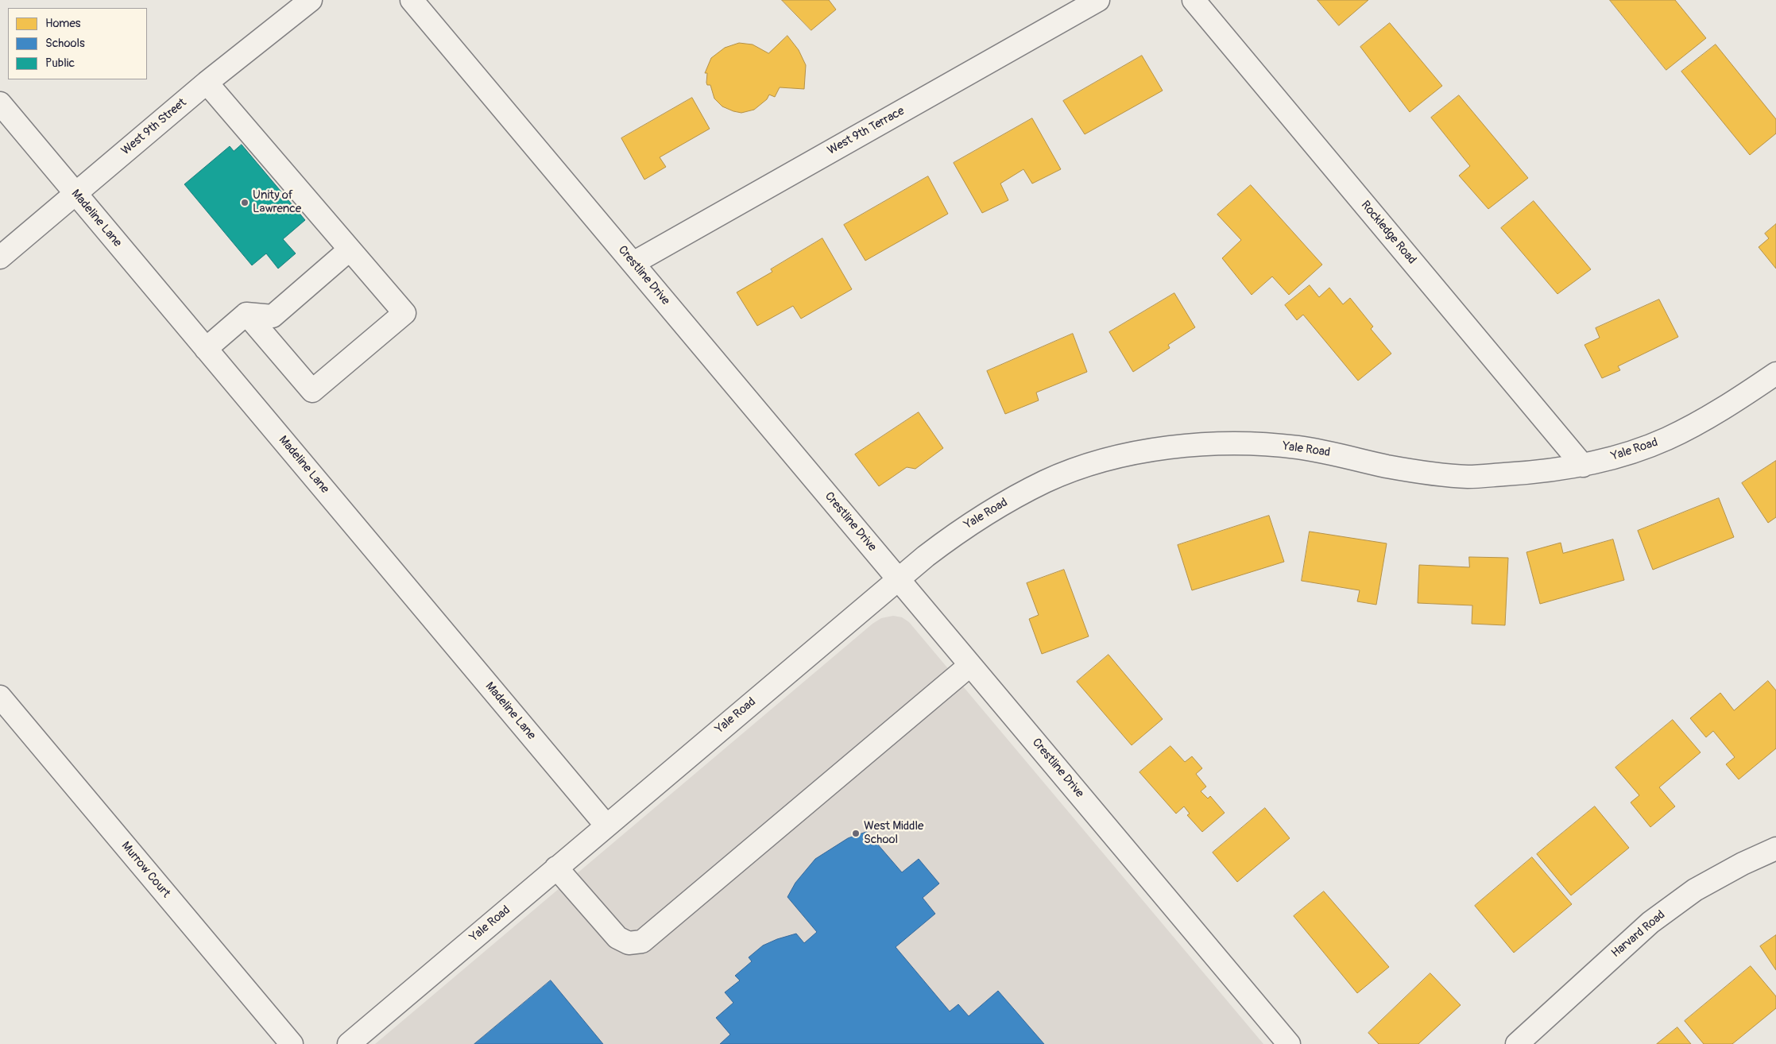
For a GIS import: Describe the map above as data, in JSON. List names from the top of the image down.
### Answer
{
  "streets": {
    "street": [
      "West 9th Street",
      "West 9th Terrace",
      "Madeline Lane",
      "Rockledge Road",
      "Crestline Drive",
      "Yale Road",
      "Murrow Court",
      "Harvard Road"
    ]
  },
  "crossings": [
    ["West 9th Street", "Madeline Lane"],
    ["West 9th Terrace", "Crestline Drive"],
    ["Madeline Lane", "Yale Road"],
    ["Rockledge Road", "Yale Road"],
    ["Crestline Drive", "Yale Road"]
  ],
  "places": ["Unity of Lawrence", "West Middle School"],
  "legend": ["Homes", "Schools", "Public"]
}
